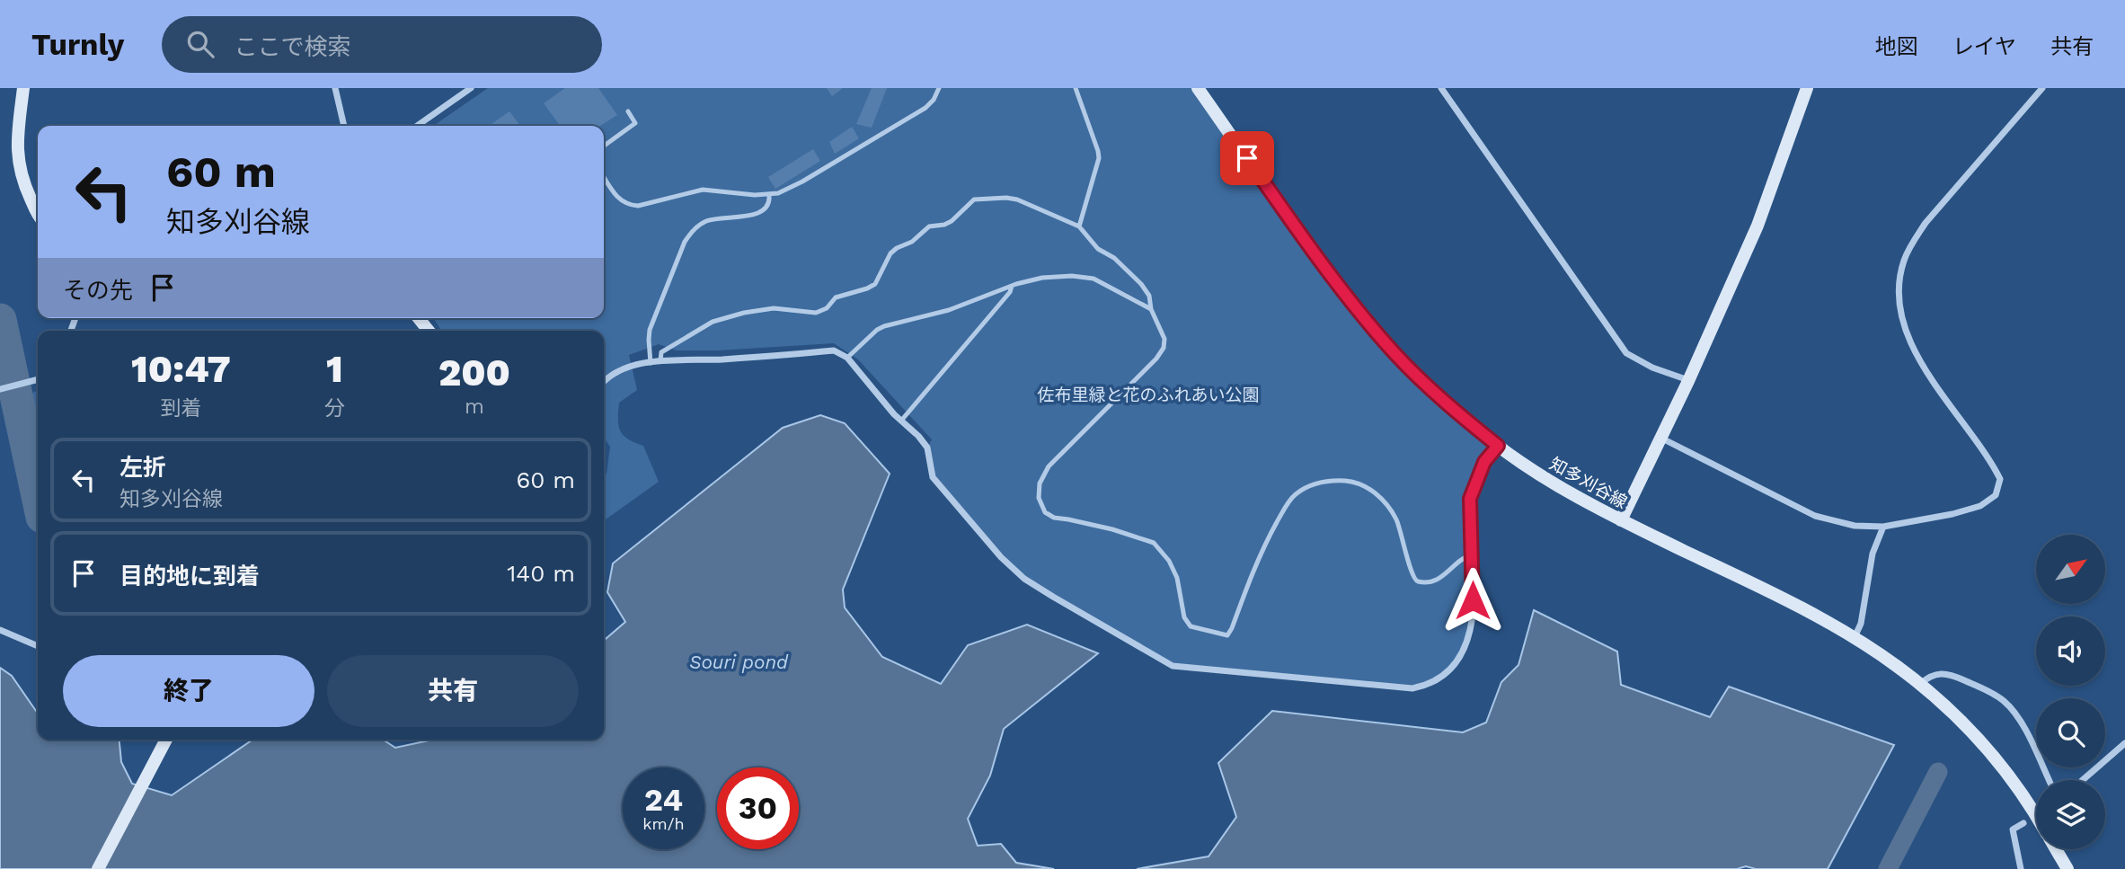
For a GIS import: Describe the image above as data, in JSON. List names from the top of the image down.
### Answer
{
  "streets": {
    "street": ["知多刈谷線"]
  },
  "water": ["Souri pond"],
  "parks": ["佐布里緑と花のふれあい公園"],
  "north": "top right",
  "page": {
    "header": "Turnly",
    "search": "ここで検索",
    "nav": ["地図", "レイヤ", "共有"],
    "turn": ["60 m", "知多刈谷線"],
    "then": "その先",
    "eta": [
      "10:47",
      "到着",
      "1",
      "分",
      "200",
      "m"
    ],
    "list": [
      {
        "name": "左折",
        "note": "知多刈谷線",
        "value": "60 m"
      },
      {
        "name": "目的地に到着",
        "value": "140 m"
      }
    ],
    "buttons": ["終了", "共有"],
    "speed": "24 km/h",
    "limit": "30"
  }
}
